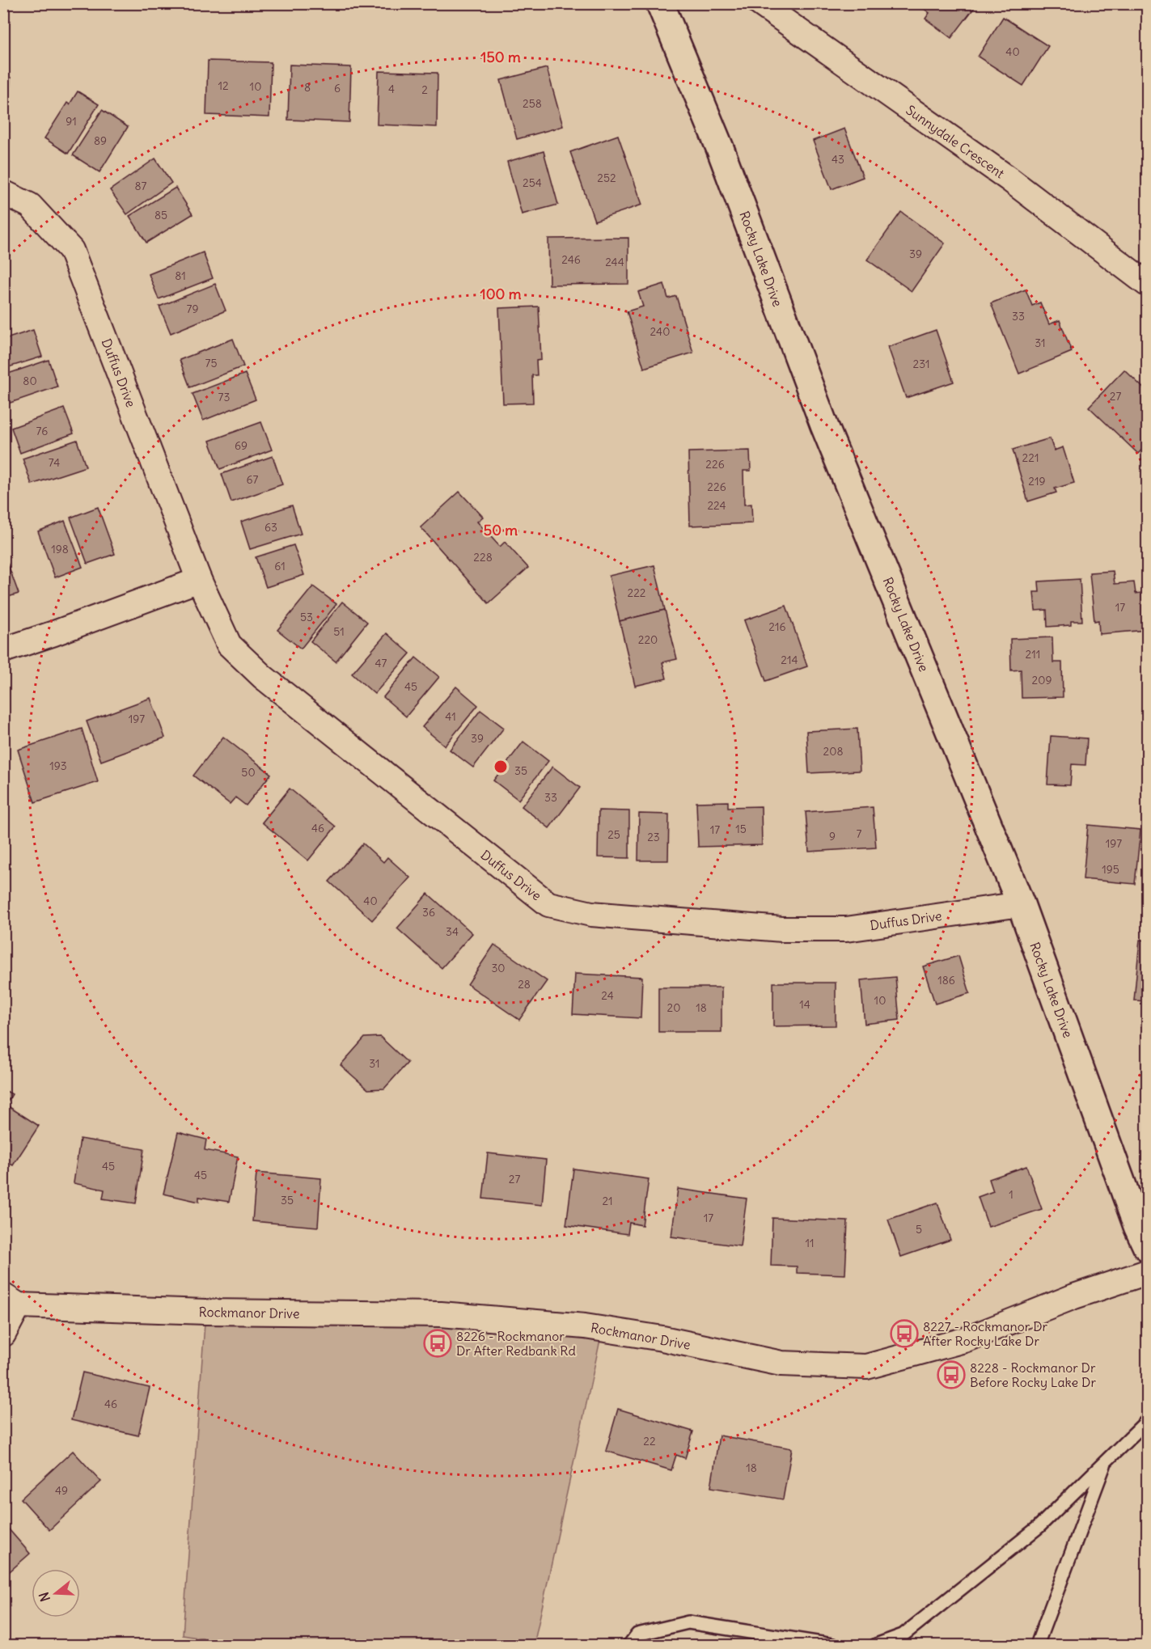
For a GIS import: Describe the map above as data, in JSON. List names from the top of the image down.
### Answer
{
  "streets": {
    "main road": ["Rocky Lake Drive"],
    "street": ["Sunnydale Crescent", "Duffus Drive", "Rockmanor Drive"]
  },
  "crossings": [
    ["Rocky Lake Drive", "Duffus Drive"]
  ],
  "places": {
    "bus stop": ["8227 - Rockmanor Dr After Rocky Lake Dr", "8226 - Rockmanor Dr After Redbank Rd", "8228 - Rockmanor Dr Before Rocky Lake Dr"]
  },
  "house_numbers": [
    "40",
    "12",
    "10",
    "8",
    "6",
    "4",
    "2",
    "258",
    "91",
    "89",
    "43",
    "252",
    "254",
    "87",
    "85",
    "39",
    "246",
    "244",
    "81",
    "79",
    "33",
    "240",
    "31",
    "75",
    "231",
    "80",
    "27",
    "73",
    "76",
    "69",
    "221",
    "74",
    "226",
    "67",
    "219",
    "226",
    "224",
    "63",
    "198",
    "228",
    "61",
    "222",
    "17",
    "53",
    "216",
    "51",
    "220",
    "211",
    "214",
    "47",
    "209",
    "45",
    "41",
    "197",
    "39",
    "208",
    "193",
    "35",
    "50",
    "33",
    "46",
    "15",
    "17",
    "7",
    "25",
    "9",
    "23",
    "197",
    "195",
    "40",
    "36",
    "34",
    "30",
    "186",
    "28",
    "24",
    "10",
    "14",
    "20",
    "18",
    "31",
    "45",
    "45",
    "27",
    "1",
    "35",
    "21",
    "17",
    "5",
    "11",
    "46",
    "22",
    "18",
    "49"
  ],
  "north": "left",
  "rings": ["150 m", "100 m", "50 m"]
}
